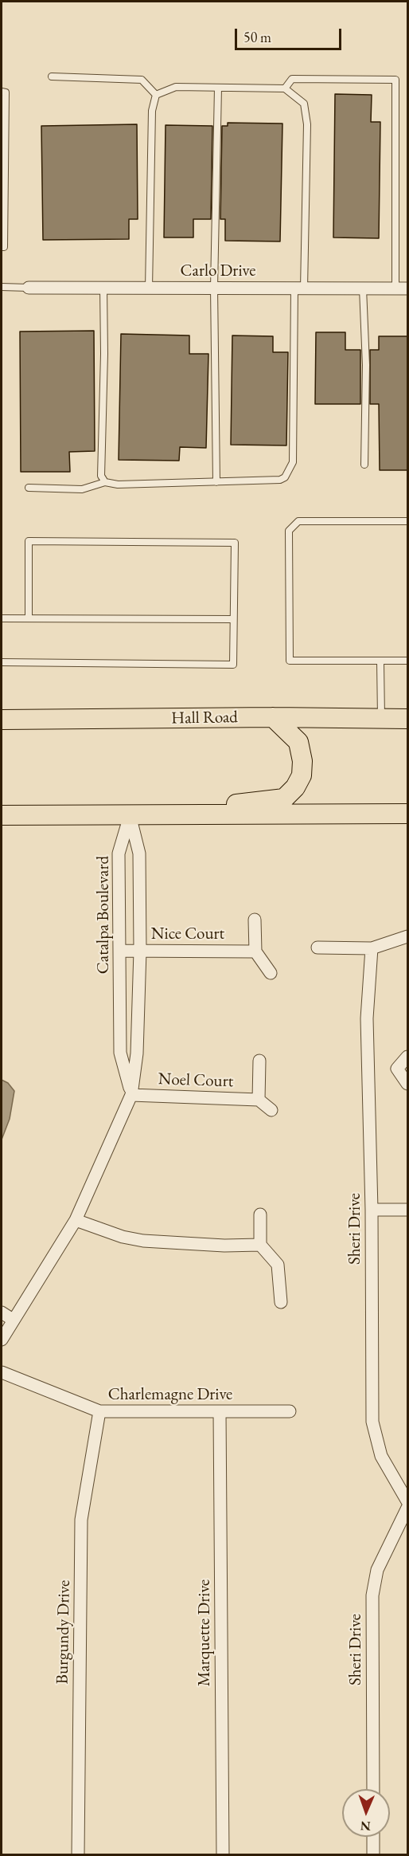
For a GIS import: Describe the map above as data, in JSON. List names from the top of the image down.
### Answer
{
  "streets": {
    "highway": ["Hall Road"],
    "street": [
      "Carlo Drive",
      "Catalpa Boulevard",
      "Nice Court",
      "Noel Court",
      "Sheri Drive",
      "Charlemagne Drive",
      "Burgundy Drive",
      "Marquette Drive"
    ]
  },
  "crossings": [
    ["Catalpa Boulevard", "Nice Court"],
    ["Catalpa Boulevard", "Noel Court"],
    ["Charlemagne Drive", "Burgundy Drive"],
    ["Charlemagne Drive", "Marquette Drive"]
  ],
  "scale_bar": "50 m",
  "north": "bottom"
}
